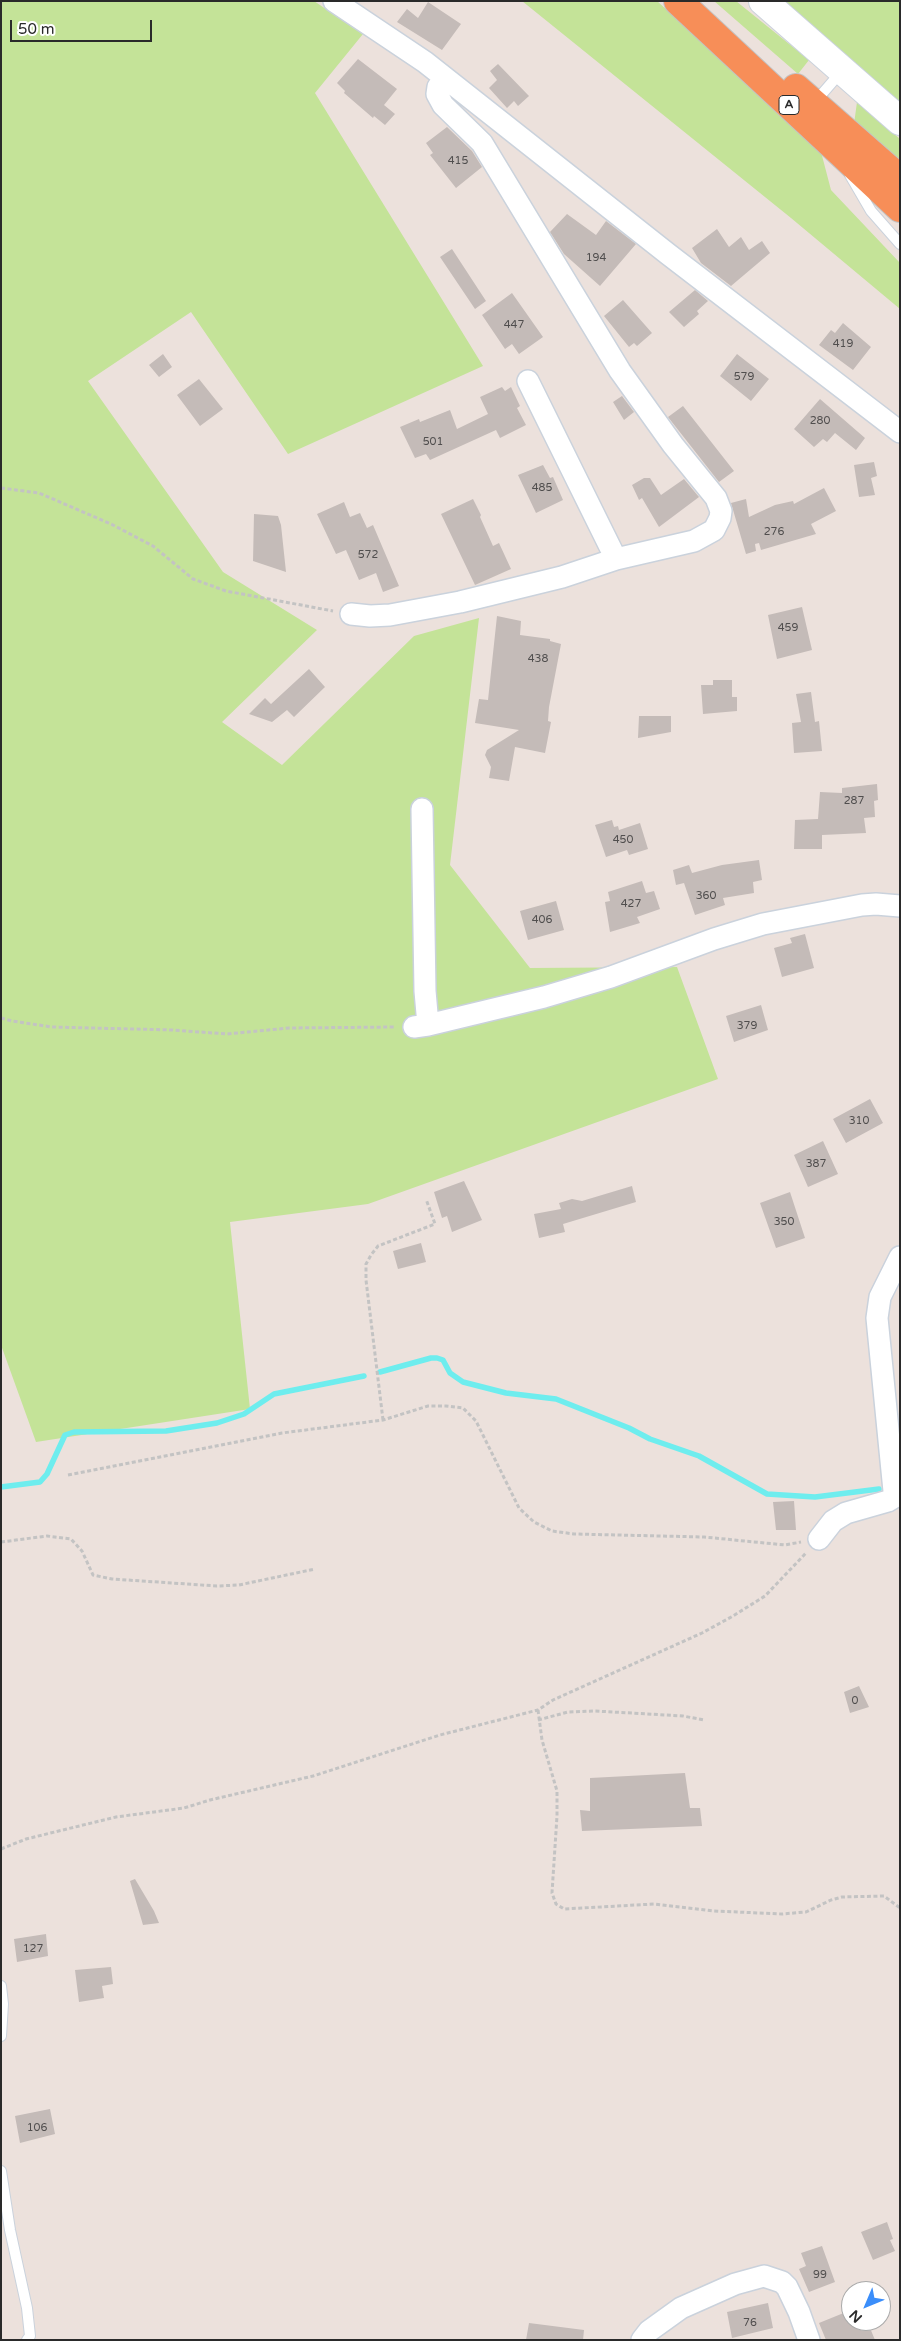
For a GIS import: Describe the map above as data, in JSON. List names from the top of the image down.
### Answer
{
  "streets": {
    "highway": ["A"]
  },
  "house_numbers": [
    "415",
    "194",
    "447",
    "419",
    "579",
    "280",
    "501",
    "485",
    "276",
    "572",
    "459",
    "438",
    "287",
    "450",
    "360",
    "427",
    "406",
    "379",
    "310",
    "387",
    "350",
    "0",
    "127",
    "106",
    "99",
    "76"
  ],
  "scale_bar": "50 m",
  "north": "bottom left"
}
